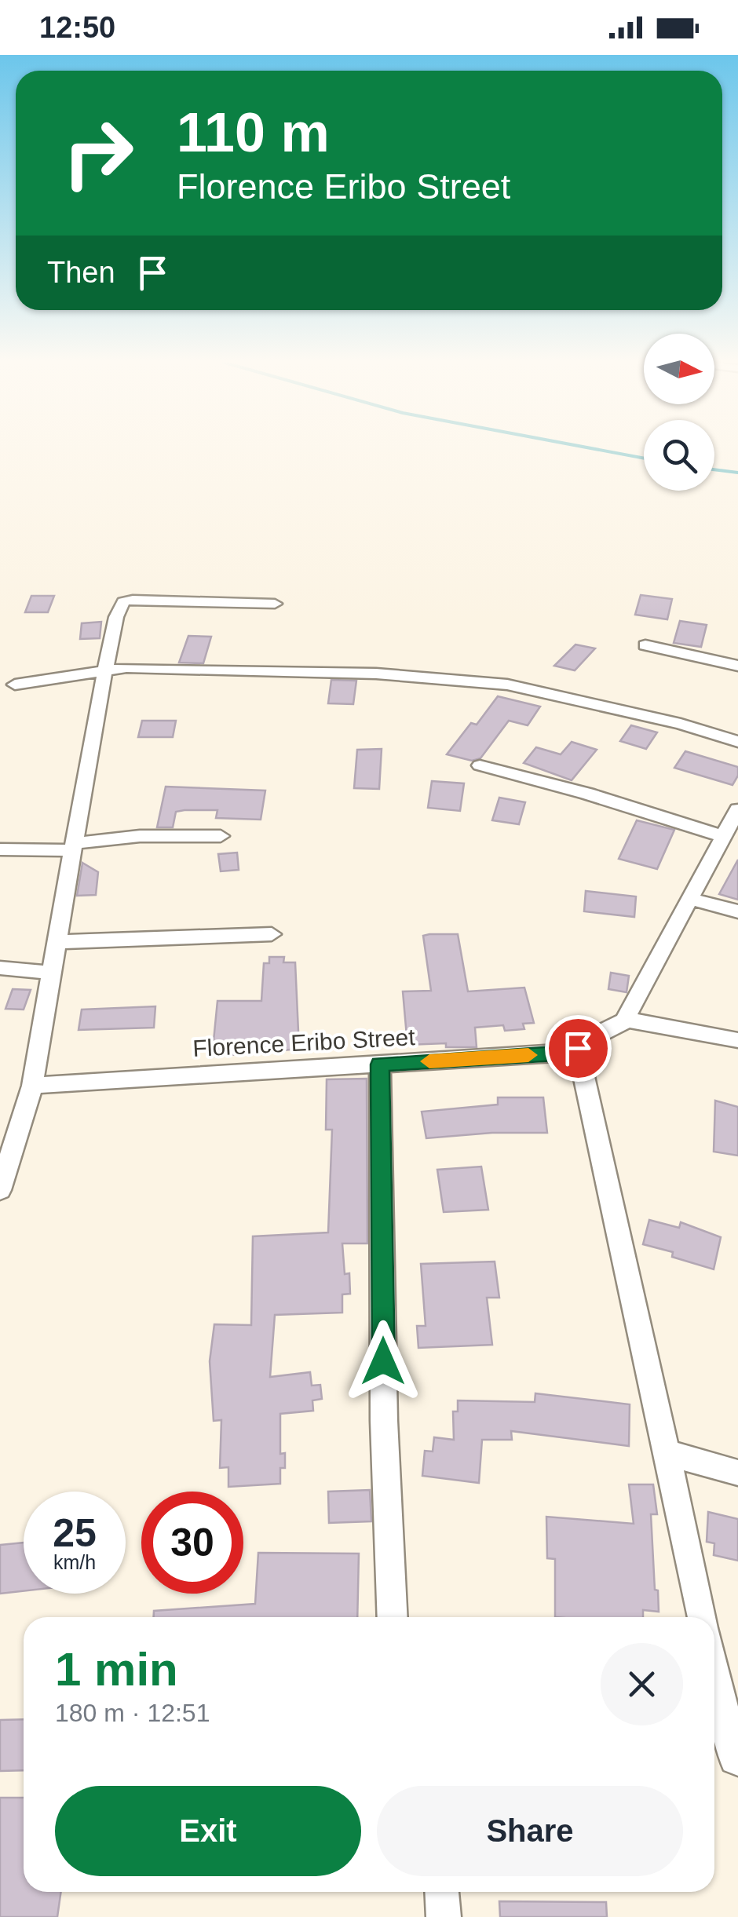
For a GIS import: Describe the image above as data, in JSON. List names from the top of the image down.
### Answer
{
  "streets": {
    "street": ["Florence Eribo Street"]
  },
  "north": "right",
  "page": {
    "status": "12:50",
    "turn": ["110 m", "Florence Eribo Street"],
    "then": "Then",
    "speed": "25 km/h",
    "limit": "30",
    "heading": ["1 min", "180 m · 12:51"],
    "buttons": ["Exit", "Share"]
  }
}
